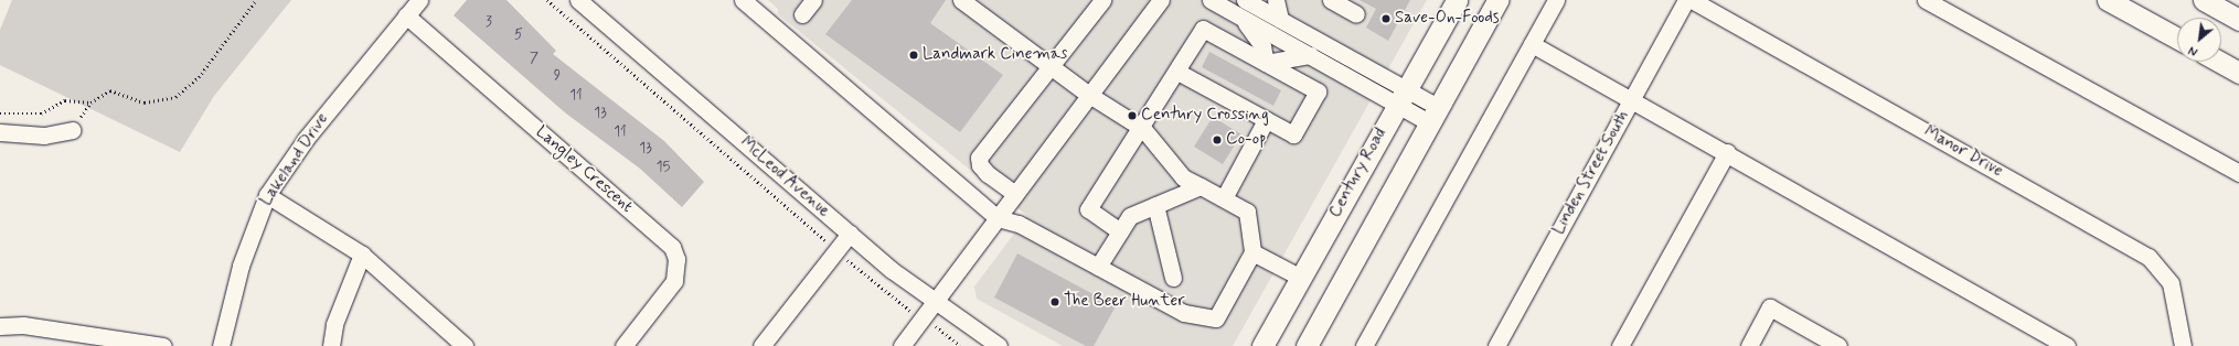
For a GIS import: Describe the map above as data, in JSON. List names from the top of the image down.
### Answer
{
  "streets": {
    "main road": ["Century Road"],
    "street": [
      "Manor Drive",
      "Lakeland Drive",
      "Langley Crescent",
      "Linden Street South",
      "McLeod Avenue"
    ]
  },
  "crossings": [
    ["Lakeland Drive", "Langley Crescent"]
  ],
  "places": [
    "Save-On-Foods",
    "Landmark Cinemas",
    "Century Crossing",
    "Co-op",
    "The Beer Hunter"
  ],
  "house_numbers": [
    "3",
    "5",
    "7",
    "9",
    "11",
    "13",
    "11",
    "13",
    "15"
  ],
  "north": "bottom left"
}
